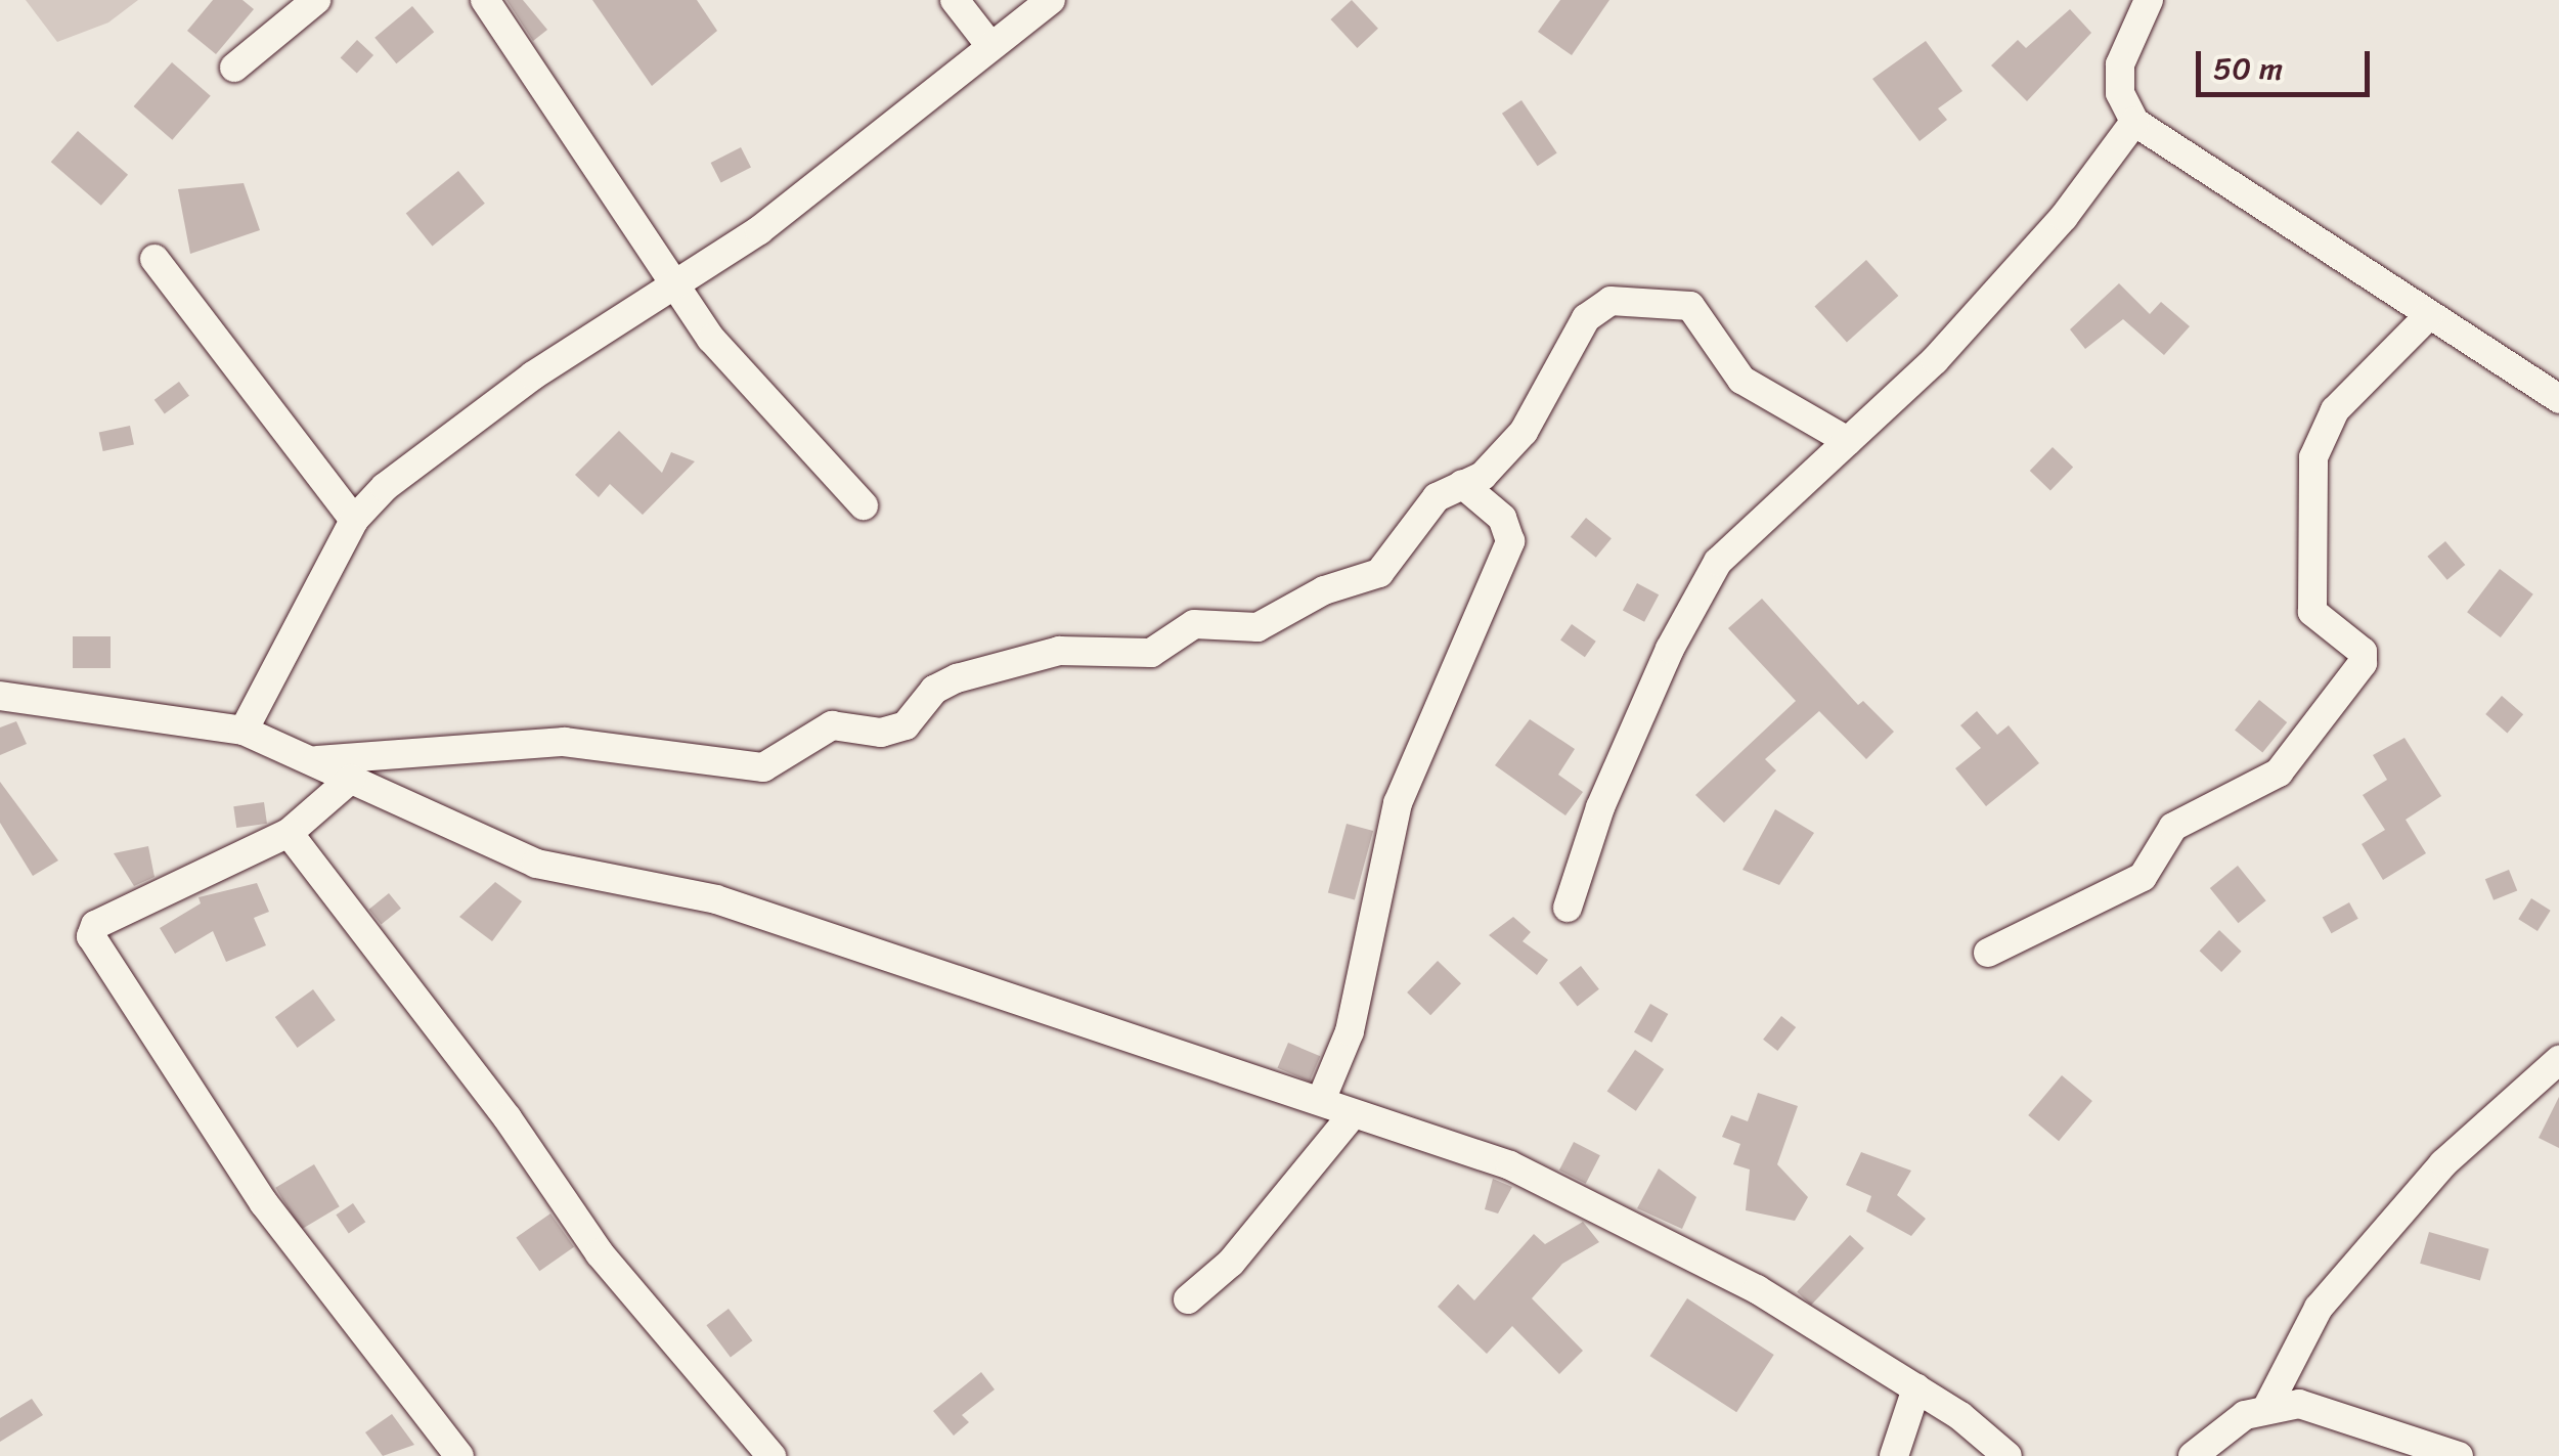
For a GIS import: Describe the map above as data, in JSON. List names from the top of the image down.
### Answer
{
  "scale_bar": "50 m"
}
